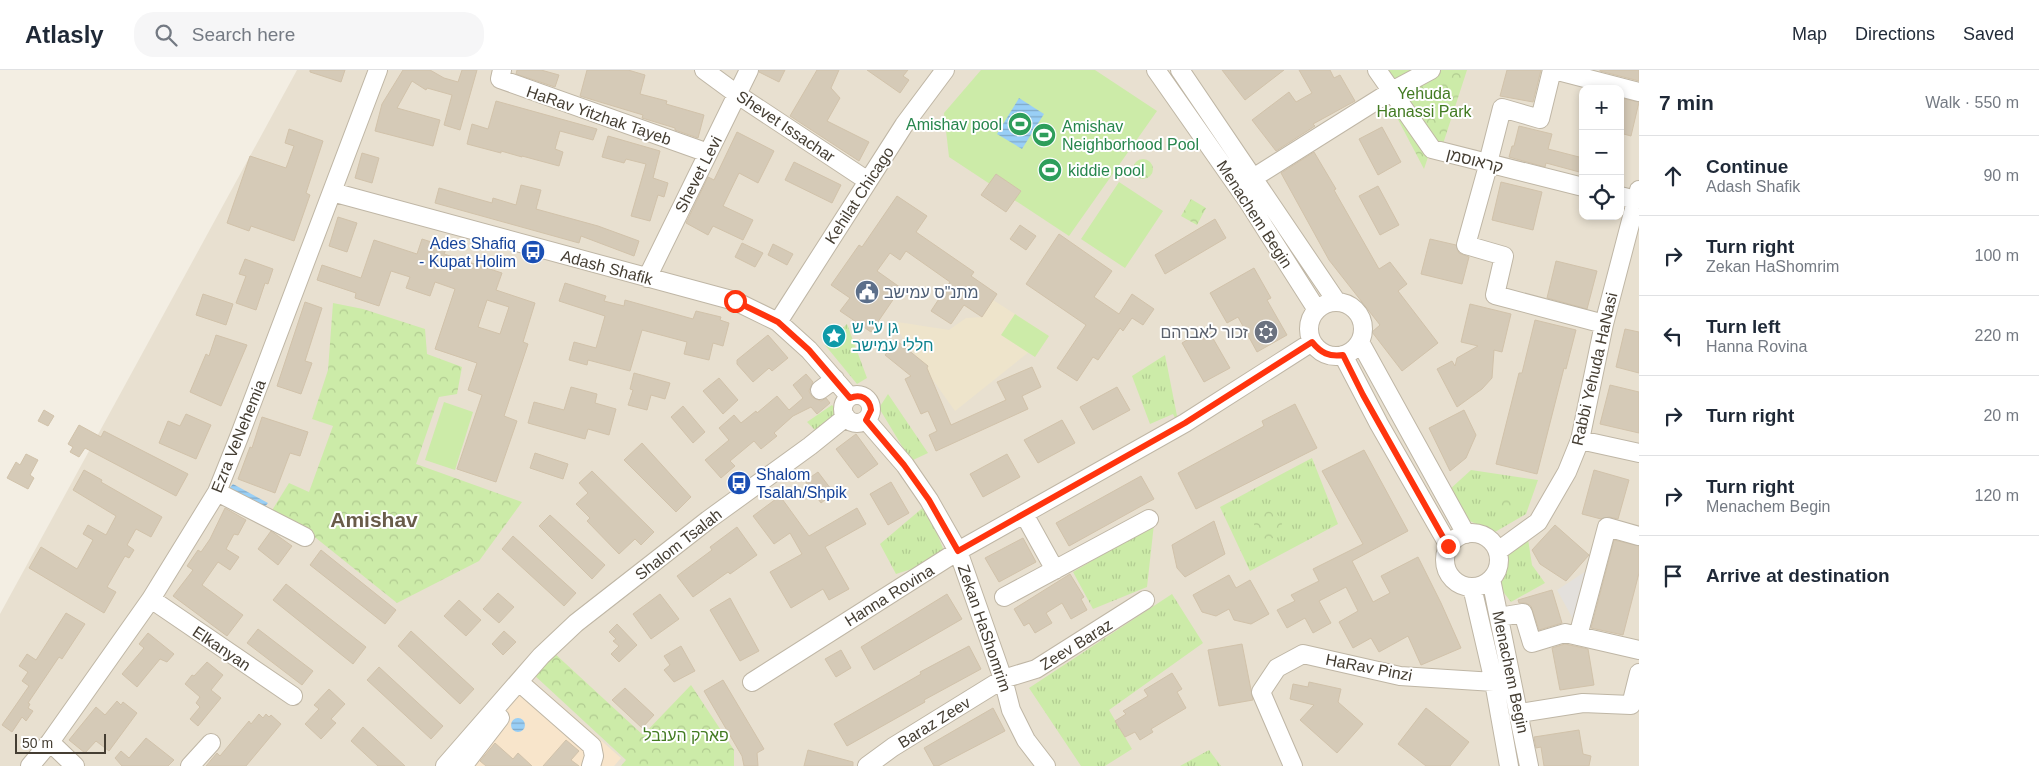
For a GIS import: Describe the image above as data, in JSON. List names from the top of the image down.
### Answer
{
  "streets": {
    "street": [
      "HaRav Yitzhak Tayeb",
      "Shevet Issachar",
      "קראוסמן",
      "Shevet Levi",
      "Kehilat Chicago",
      "Menachem Begin",
      "Adash Shafik",
      "Rabbi Yehuda HaNasi",
      "Ezra VeNehemia",
      "Shalom Tsalah",
      "Hanna Rovina",
      "Zekan HaShomrim",
      "Zeev Baraz",
      "Elkanyan",
      "HaRav Pinzi",
      "Baraz Zeev"
    ]
  },
  "crossings": [
    ["HaRav Yitzhak Tayeb", "Shevet Levi"],
    ["Shevet Issachar", "Shevet Levi"],
    ["Shevet Issachar", "Kehilat Chicago"],
    ["Shevet Levi", "Adash Shafik"],
    ["Kehilat Chicago", "Adash Shafik"],
    ["Menachem Begin", "Rabbi Yehuda HaNasi"],
    ["Menachem Begin", "Hanna Rovina"],
    ["Menachem Begin", "HaRav Pinzi"],
    ["Adash Shafik", "Ezra VeNehemia"],
    ["Adash Shafik", "Shalom Tsalah"],
    ["Adash Shafik", "Zekan HaShomrim"],
    ["Ezra VeNehemia", "Elkanyan"],
    ["Shalom Tsalah", "Zekan HaShomrim"],
    ["Hanna Rovina", "Zekan HaShomrim"],
    ["Zekan HaShomrim", "Zeev Baraz"],
    ["Zekan HaShomrim", "Baraz Zeev"],
    ["Zeev Baraz", "Baraz Zeev"]
  ],
  "districts": ["Amishav"],
  "parks": ["Yehuda Hanassi Park", "פארק הענבל"],
  "places": {
    "sports": ["Amishav pool", "Amishav Neighborhood Pool", "kiddie pool"],
    "bus stop": ["Ades Shafiq - Kupat Holim", "Shalom Tsalah/Shpik"],
    "public building": ["מתנ\"ס עמישב"],
    "synagogue": ["זכור לאברהם"],
    "place": ["גן ע\" ש חללי עמישב"]
  },
  "scale_bar": "50 m",
  "page": {
    "header": "Atlasly",
    "search": "Search here",
    "nav": ["Map", "Directions", "Saved"],
    "heading": ["7 min", "Walk · 550 m"],
    "map_buttons": ["+", "−"],
    "list": [
      ["Continue", "Adash Shafik", "90 m"],
      ["Turn right", "Zekan HaShomrim", "100 m"],
      ["Turn left", "Hanna Rovina", "220 m"],
      ["Turn right", "20 m"],
      ["Turn right", "Menachem Begin", "120 m"],
      "Arrive at destination"
    ],
    "scale": "50 m"
  }
}
